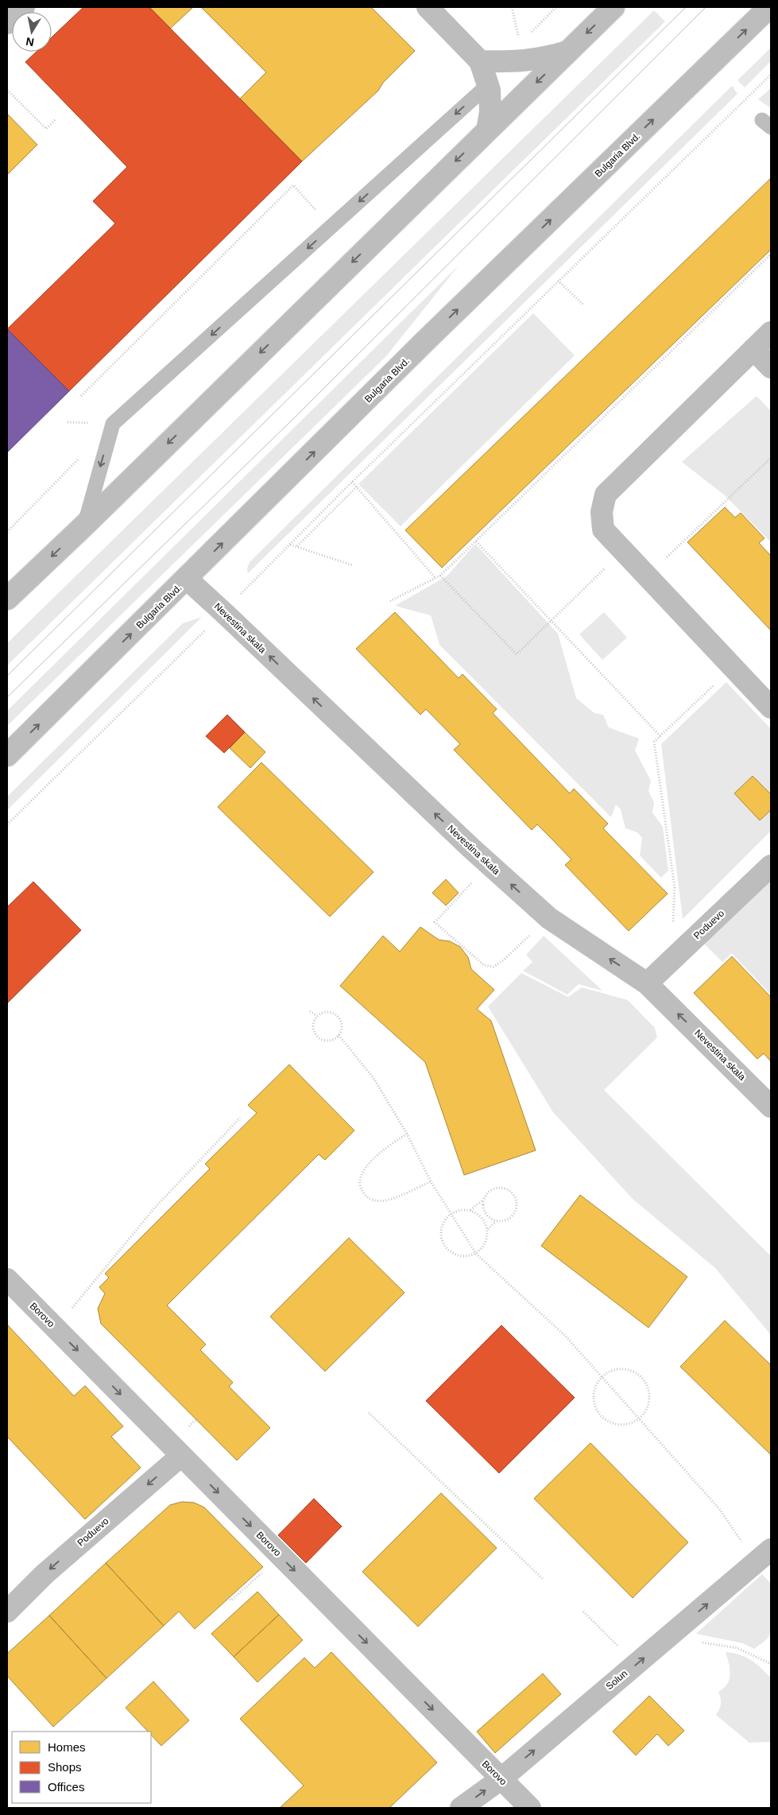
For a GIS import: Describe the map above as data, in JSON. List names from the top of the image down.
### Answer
{
  "streets": {
    "street": [
      "Bulgaria Blvd.",
      "Nevestina skala",
      "Poduevo",
      "Borovo",
      "Solun"
    ]
  },
  "crossings": [
    ["Bulgaria Blvd.", "Nevestina skala"],
    ["Nevestina skala", "Poduevo"],
    ["Poduevo", "Borovo"],
    ["Borovo", "Solun"]
  ],
  "one_way": [
    "Nevestina skala",
    "Poduevo",
    "Borovo",
    "Solun"
  ],
  "legend": ["Homes", "Shops", "Offices"],
  "north": "bottom"
}
